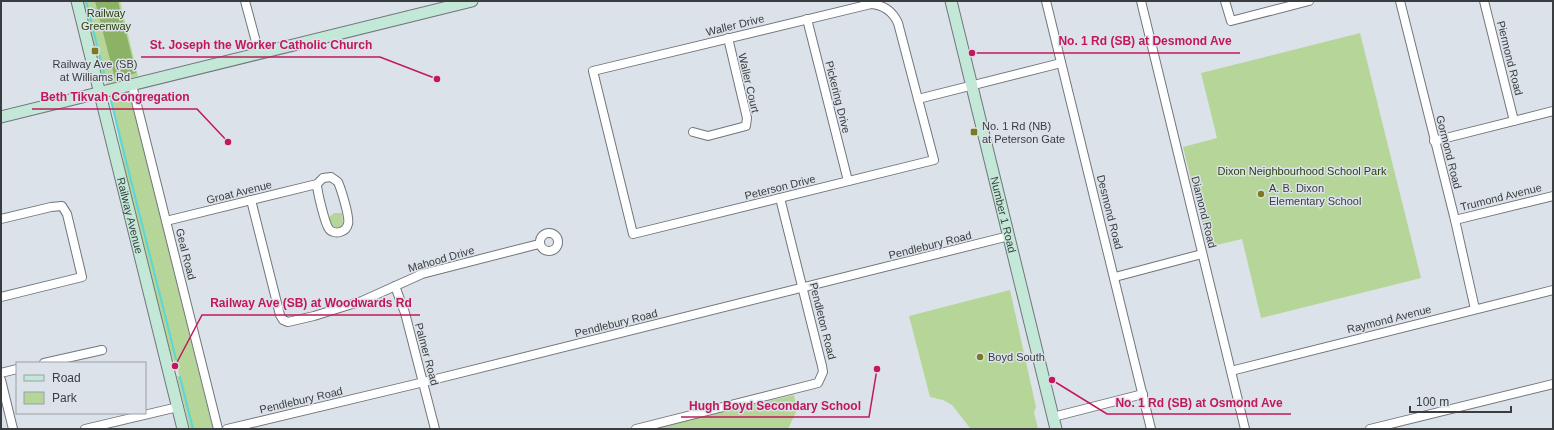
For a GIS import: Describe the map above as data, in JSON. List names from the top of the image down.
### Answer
{
  "streets": {
    "main road": ["Railway Avenue", "Number 1 Road"],
    "street": [
      "Waller Drive",
      "Piermond Road",
      "Waller Court",
      "Pickering Drive",
      "Gormond Road",
      "Peterson Drive",
      "Groat Avenue",
      "Trumond Avenue",
      "Desmond Road",
      "Diamond Road",
      "Pendlebury Road",
      "Geal Road",
      "Mahood Drive",
      "Raymond Avenue",
      "Pendleton Road",
      "Palmer Road"
    ]
  },
  "crossings": [
    ["Waller Drive", "Waller Court"],
    ["Waller Drive", "Pickering Drive"],
    ["Waller Drive", "Peterson Drive"],
    ["Pickering Drive", "Peterson Drive"],
    ["Gormond Road", "Trumond Avenue"],
    ["Gormond Road", "Raymond Avenue"],
    ["Peterson Drive", "Pendleton Road"],
    ["Groat Avenue", "Geal Road"],
    ["Groat Avenue", "Mahood Drive"],
    ["Diamond Road", "Raymond Avenue"],
    ["Number 1 Road", "Pendlebury Road"],
    ["Pendlebury Road", "Pendleton Road"],
    ["Pendlebury Road", "Palmer Road"],
    ["Mahood Drive", "Palmer Road"]
  ],
  "parks": ["Railway Greenway", "Dixon Neighbourhood School Park"],
  "places": {
    "transit": ["Railway Ave (SB) at Williams Rd", "No. 1 Rd (NB) at Peterson Gate"],
    "other": [
      "No. 1 Rd (SB) at Desmond Ave",
      "St. Joseph the Worker Catholic Church",
      "Beth Tikvah Congregation",
      "A. B. Dixon Elementary School",
      "Boyd South",
      "Railway Ave (SB) at Woodwards Rd",
      "Hugh Boyd Secondary School",
      "No. 1 Rd (SB) at Osmond Ave"
    ]
  },
  "legend": ["Road", "Park"],
  "scale_bar": "100 m"
}
